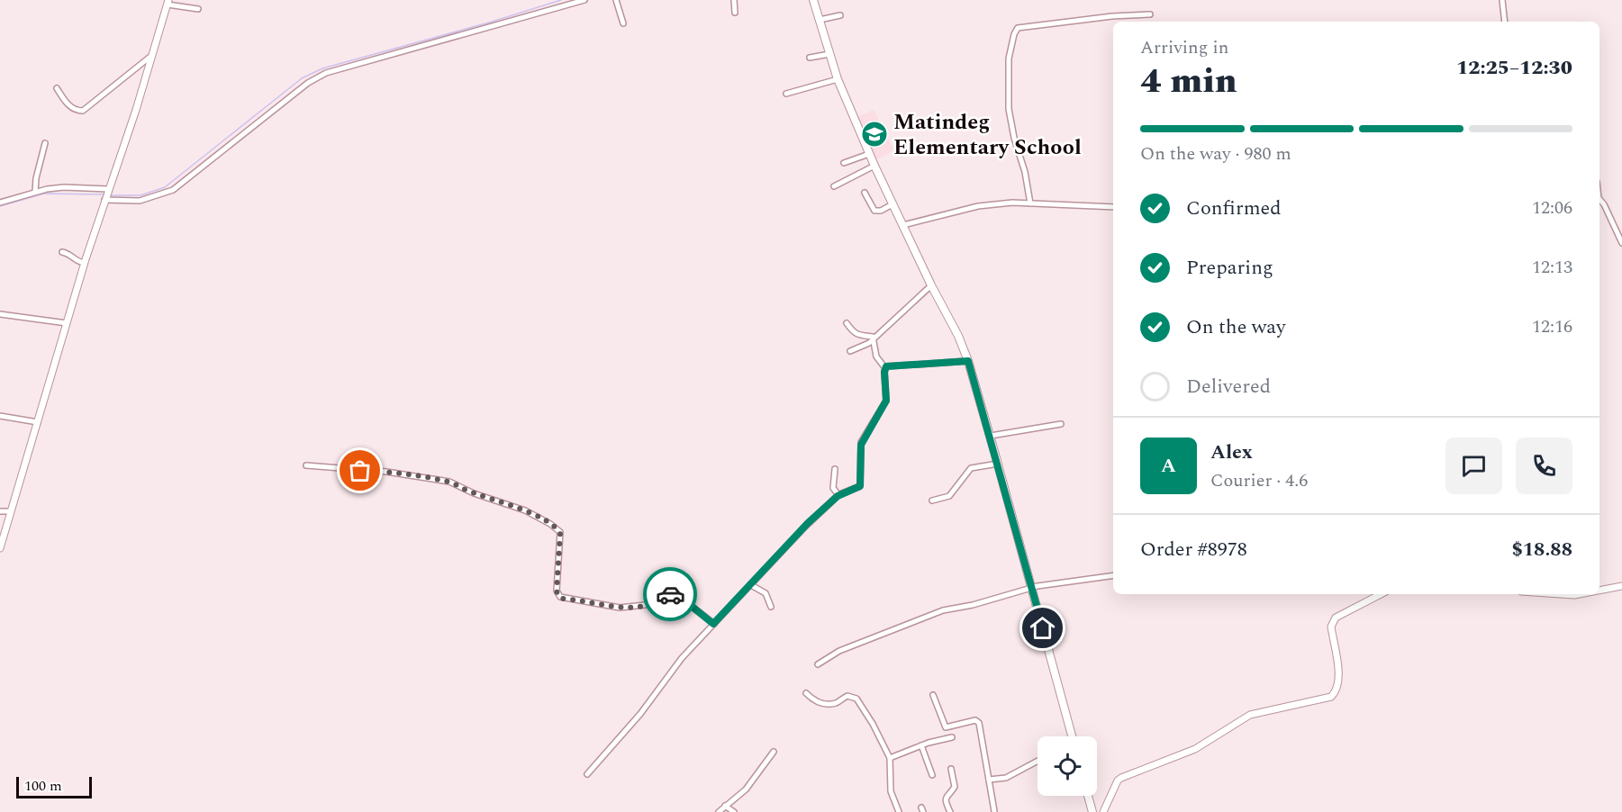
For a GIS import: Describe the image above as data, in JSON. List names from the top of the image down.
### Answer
{
  "places": {
    "school or university": ["Matindeg Elementary School"]
  },
  "scale_bar": "100 m",
  "page": {
    "heading": ["4 min", "Arriving in", "12:25–12:30"],
    "panel": [
      "Alex",
      "Courier · 4.6",
      "Order #8978",
      "$18.88"
    ],
    "bar": "On the way · 980 m",
    "list": [
      ["Confirmed", "12:06"],
      ["Preparing", "12:13"],
      ["On the way", "12:16"],
      "Delivered"
    ],
    "round": "A",
    "scale": "100 m"
  }
}
